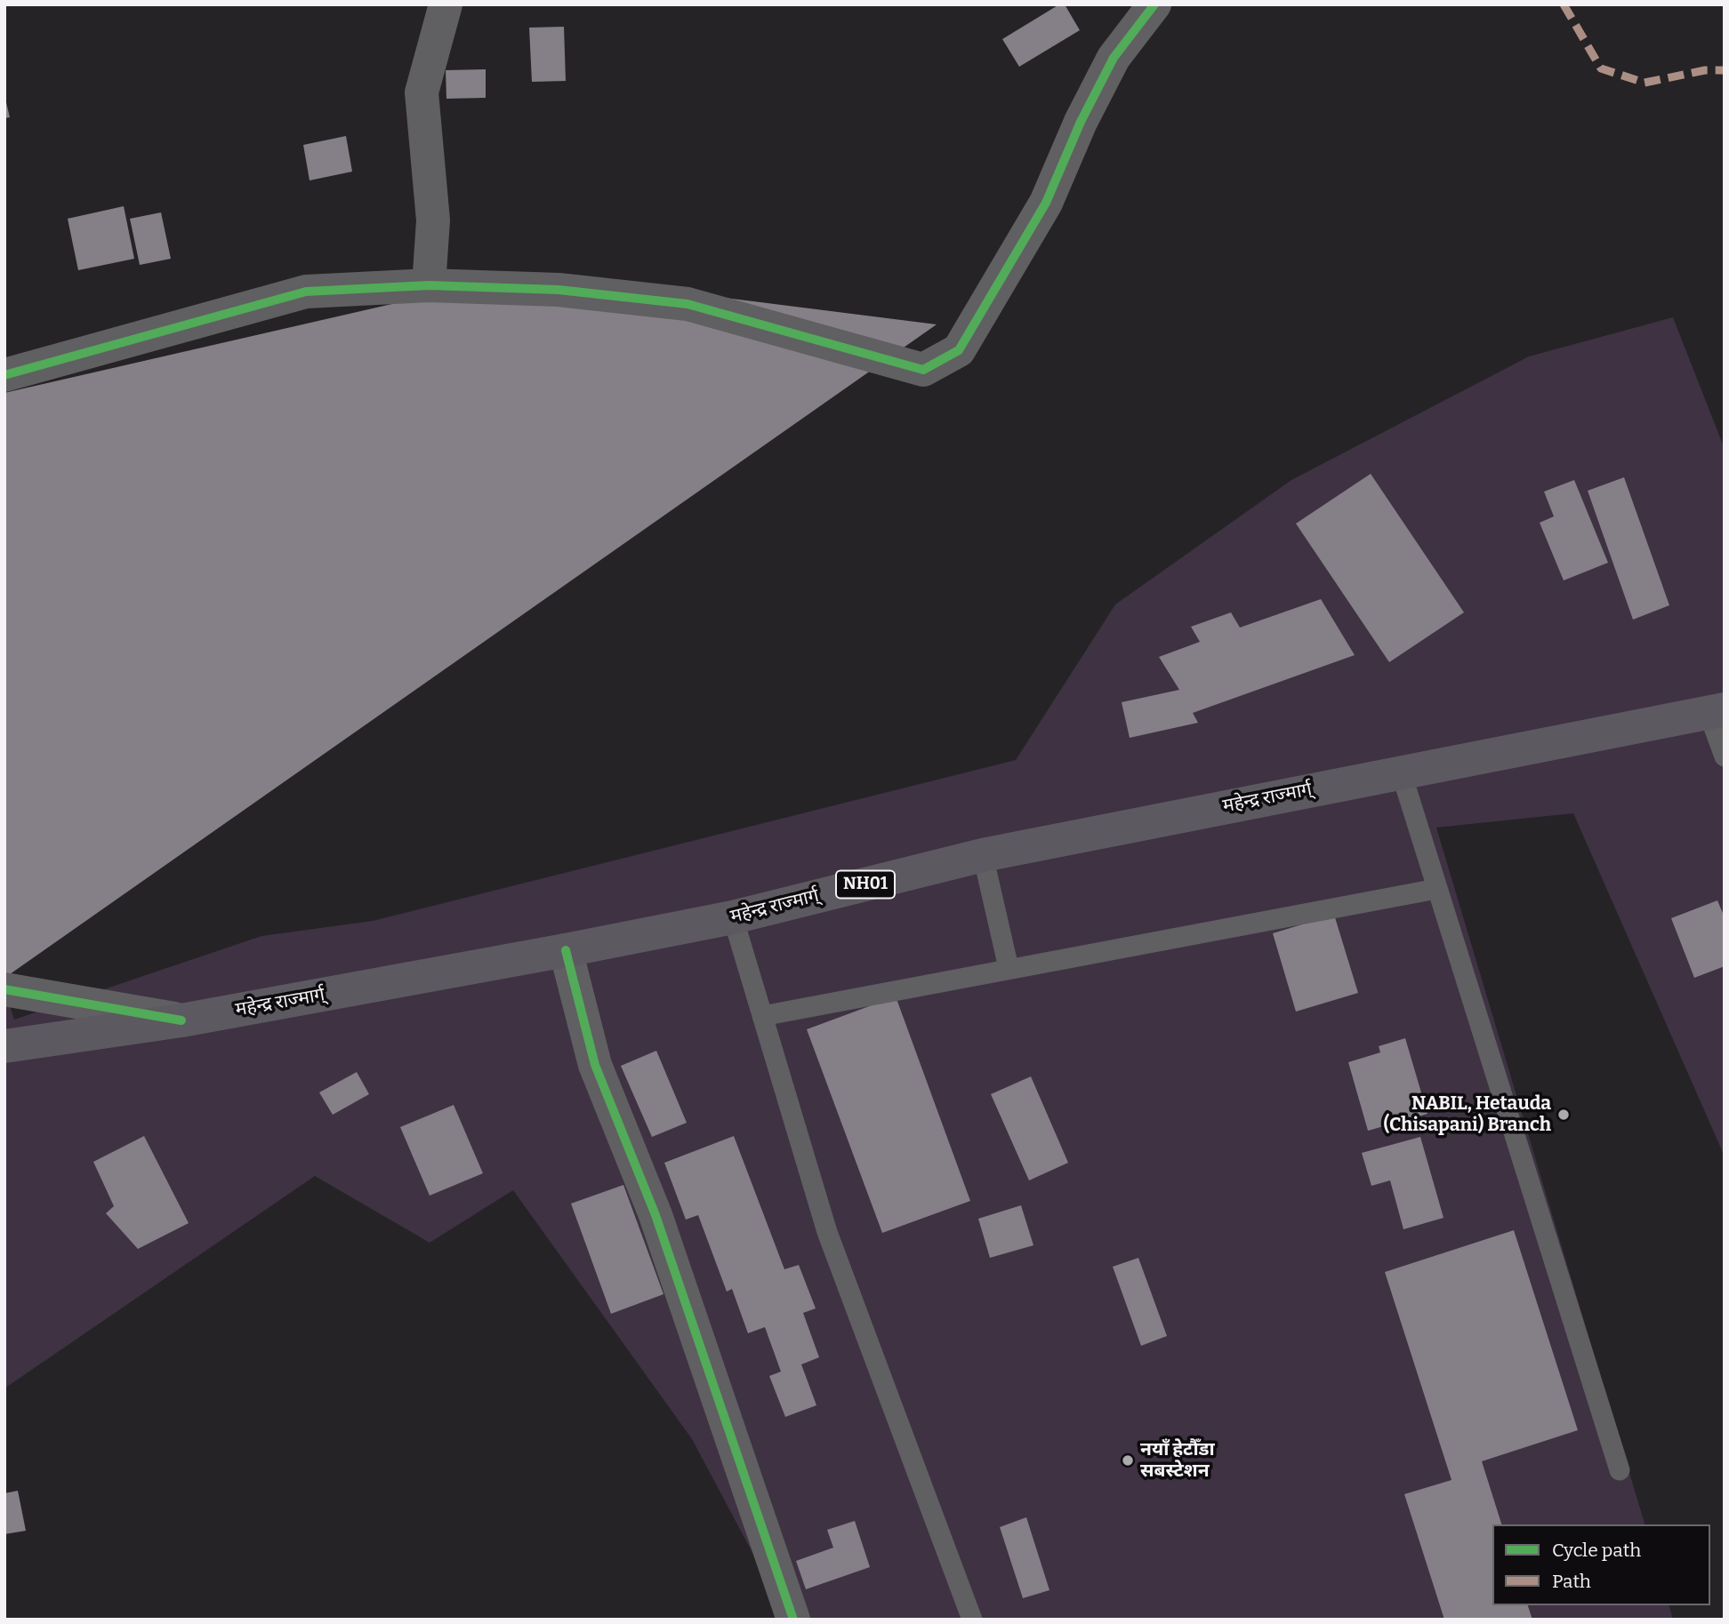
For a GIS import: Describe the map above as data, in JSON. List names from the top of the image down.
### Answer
{
  "streets": {
    "highway": ["महेन्द्र राज्मार्ग्", "NH01"]
  },
  "places": ["NABIL, Hetauda (Chisapani) Branch", "नयाँ हेटौँडा सबस्टेशन"],
  "legend": ["Cycle path", "Path"]
}
